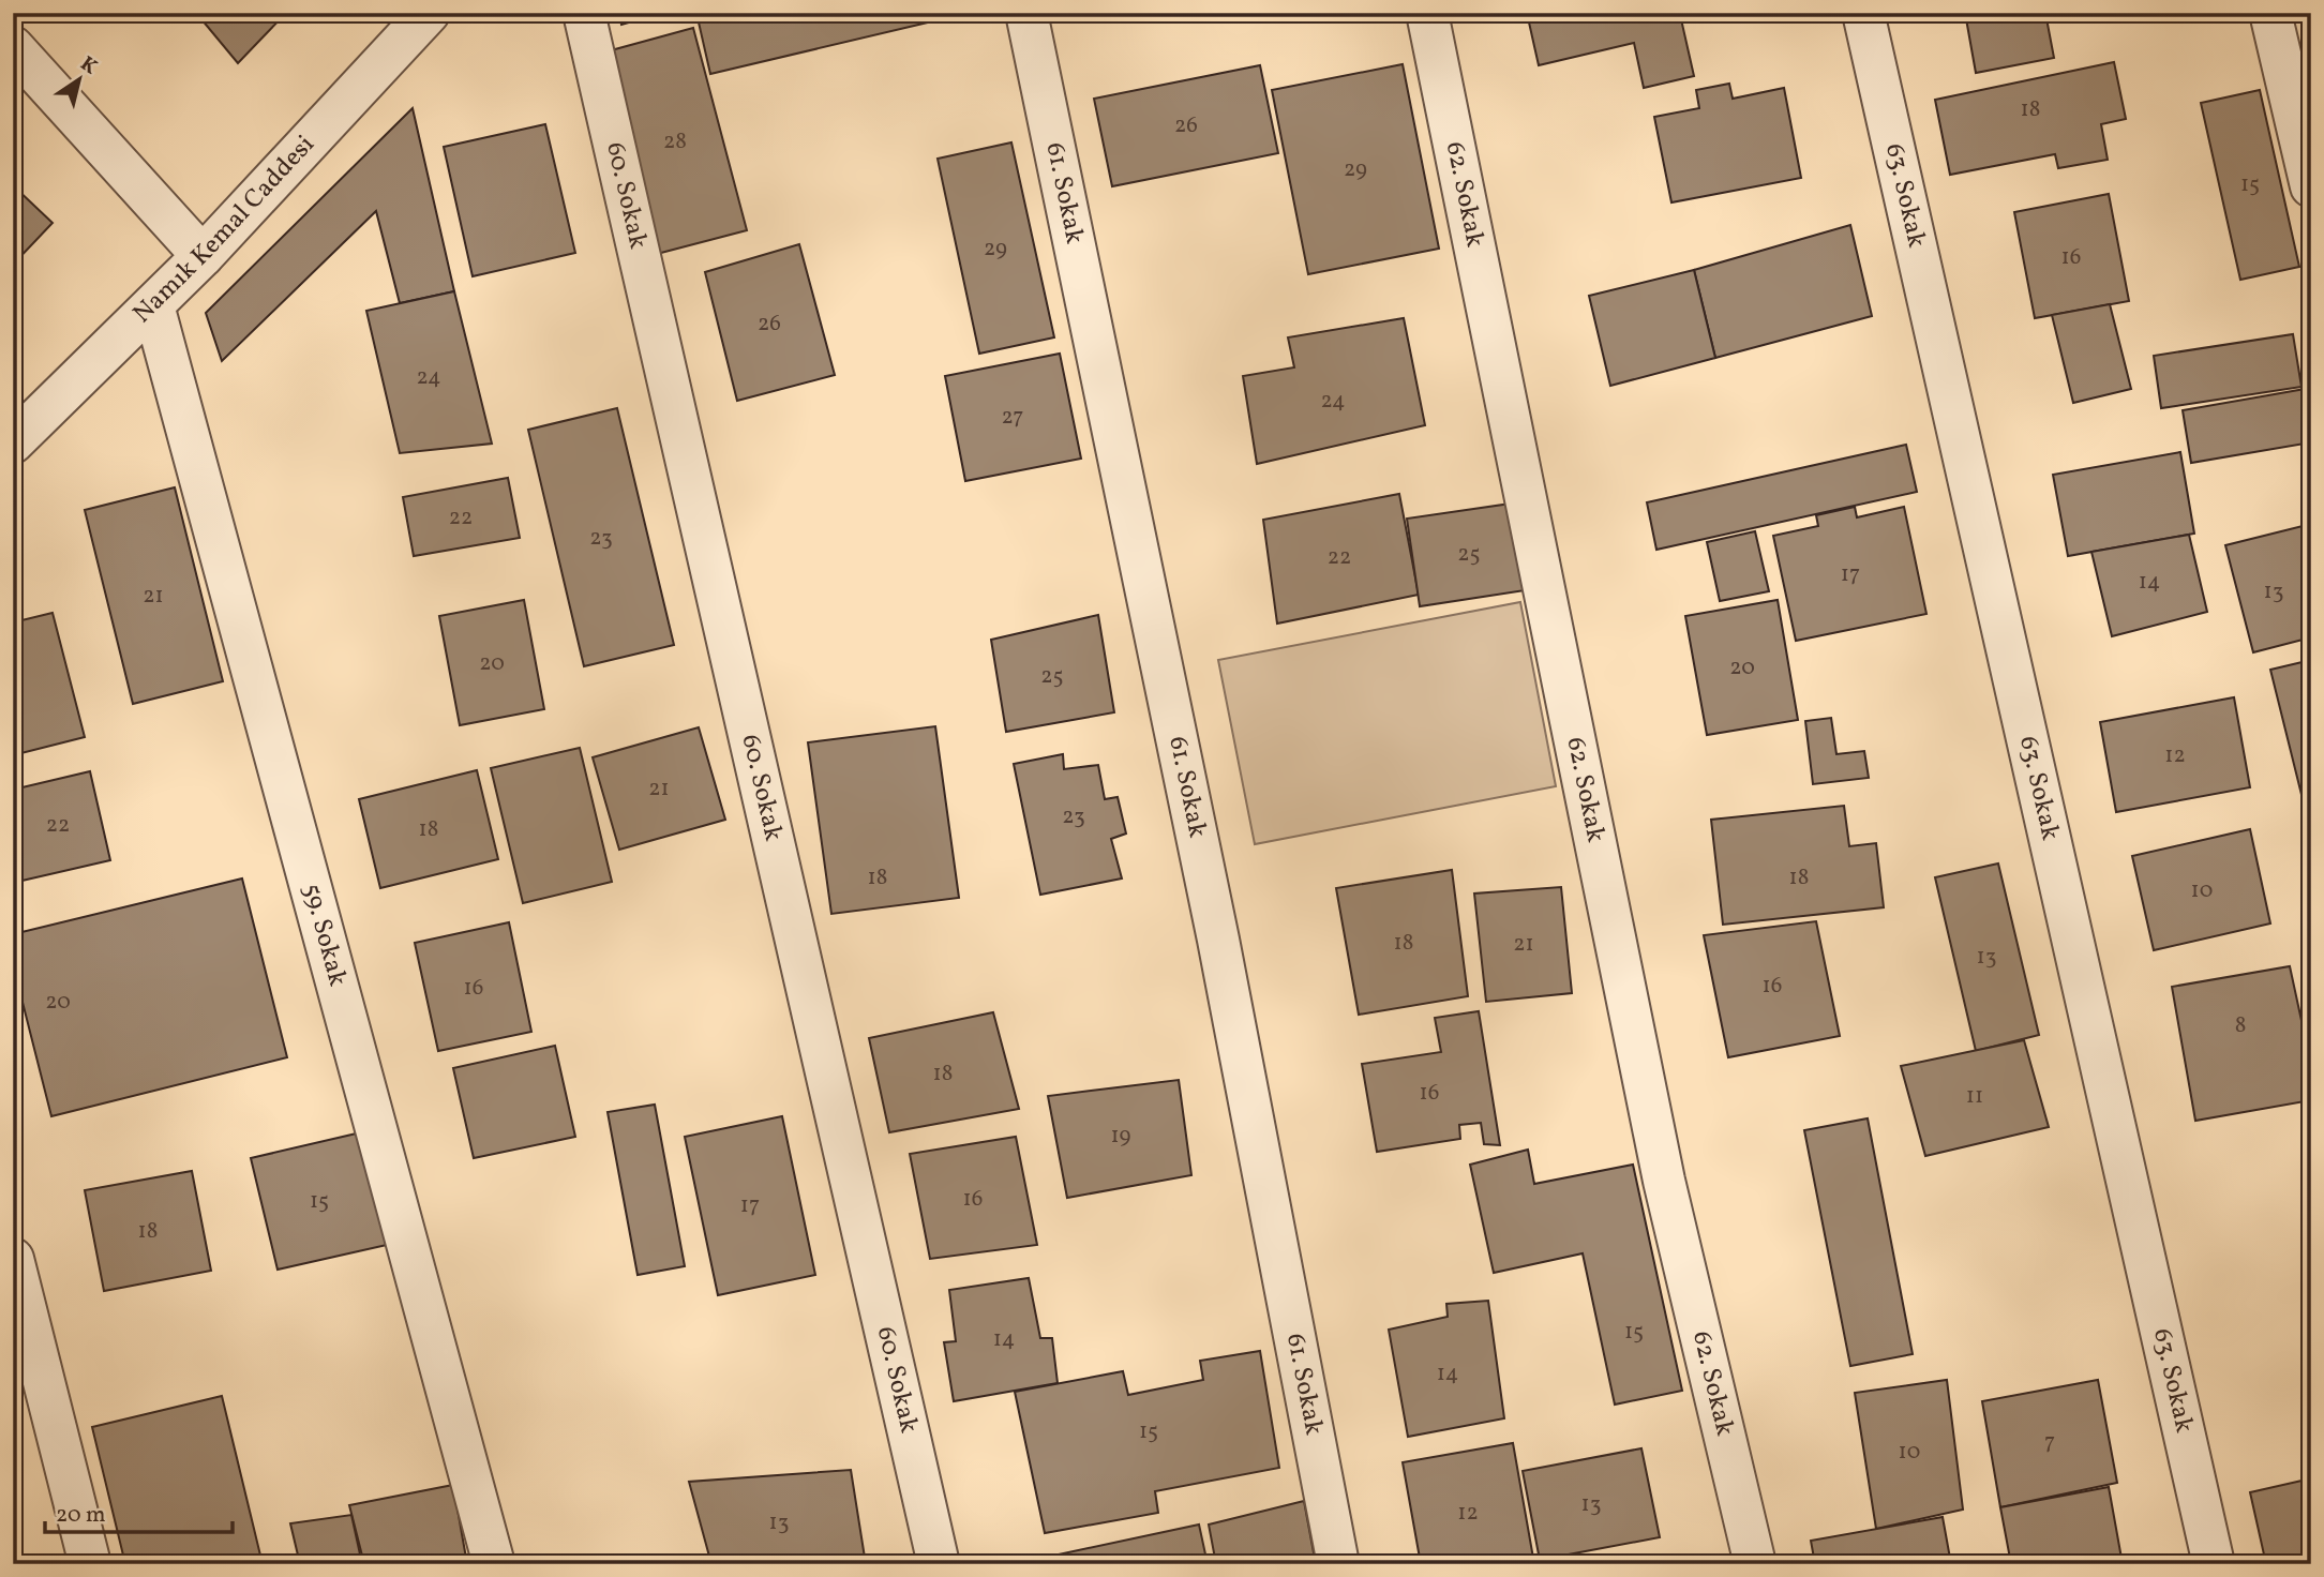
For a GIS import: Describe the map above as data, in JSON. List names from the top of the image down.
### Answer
{
  "streets": {
    "street": [
      "61. Sokak",
      "62. Sokak",
      "60. Sokak",
      "63. Sokak",
      "Namık Kemal Caddesi",
      "59. Sokak"
    ]
  },
  "crossings": [
    ["Namık Kemal Caddesi", "59. Sokak"]
  ],
  "house_numbers": [
    "18",
    "26",
    "28",
    "29",
    "15",
    "29",
    "16",
    "26",
    "24",
    "24",
    "27",
    "22",
    "23",
    "25",
    "22",
    "17",
    "14",
    "13",
    "21",
    "20",
    "20",
    "25",
    "12",
    "21",
    "23",
    "22",
    "18",
    "18",
    "18",
    "10",
    "18",
    "21",
    "13",
    "16",
    "16",
    "20",
    "8",
    "18",
    "16",
    "11",
    "19",
    "16",
    "15",
    "17",
    "18",
    "15",
    "14",
    "14",
    "15",
    "7",
    "10",
    "13",
    "12",
    "13"
  ],
  "scale_bar": "20 m",
  "north": "top right"
}
